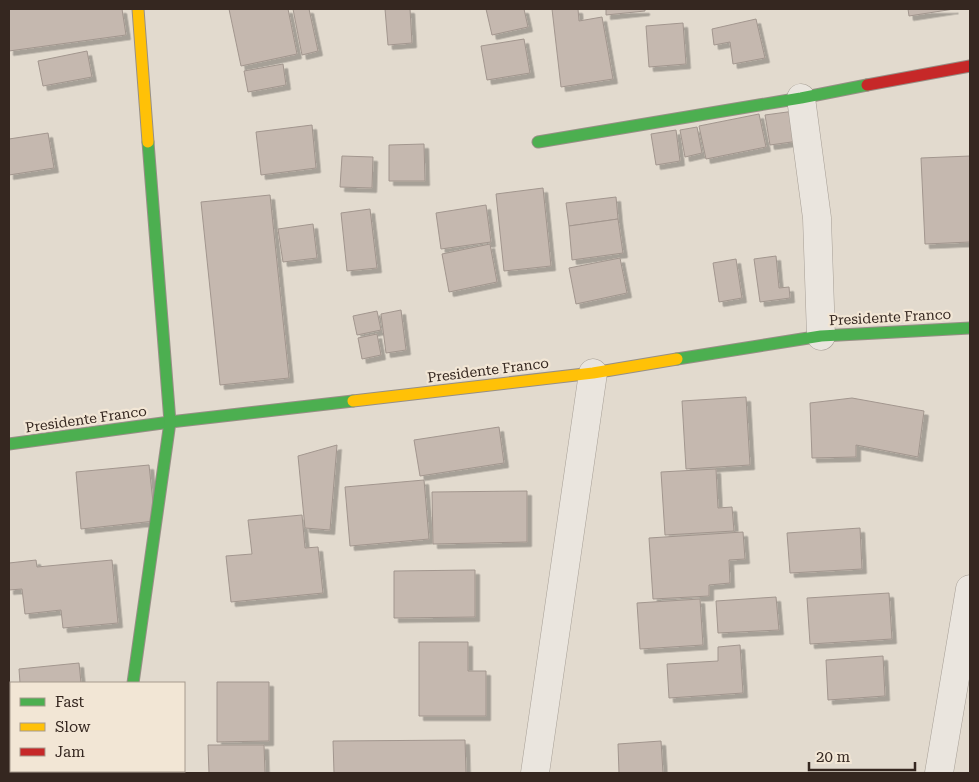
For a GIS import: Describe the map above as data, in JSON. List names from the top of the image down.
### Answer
{
  "streets": {
    "street": ["Presidente Franco"]
  },
  "legend": ["Fast", "Slow", "Jam"],
  "scale_bar": "20 m"
}
